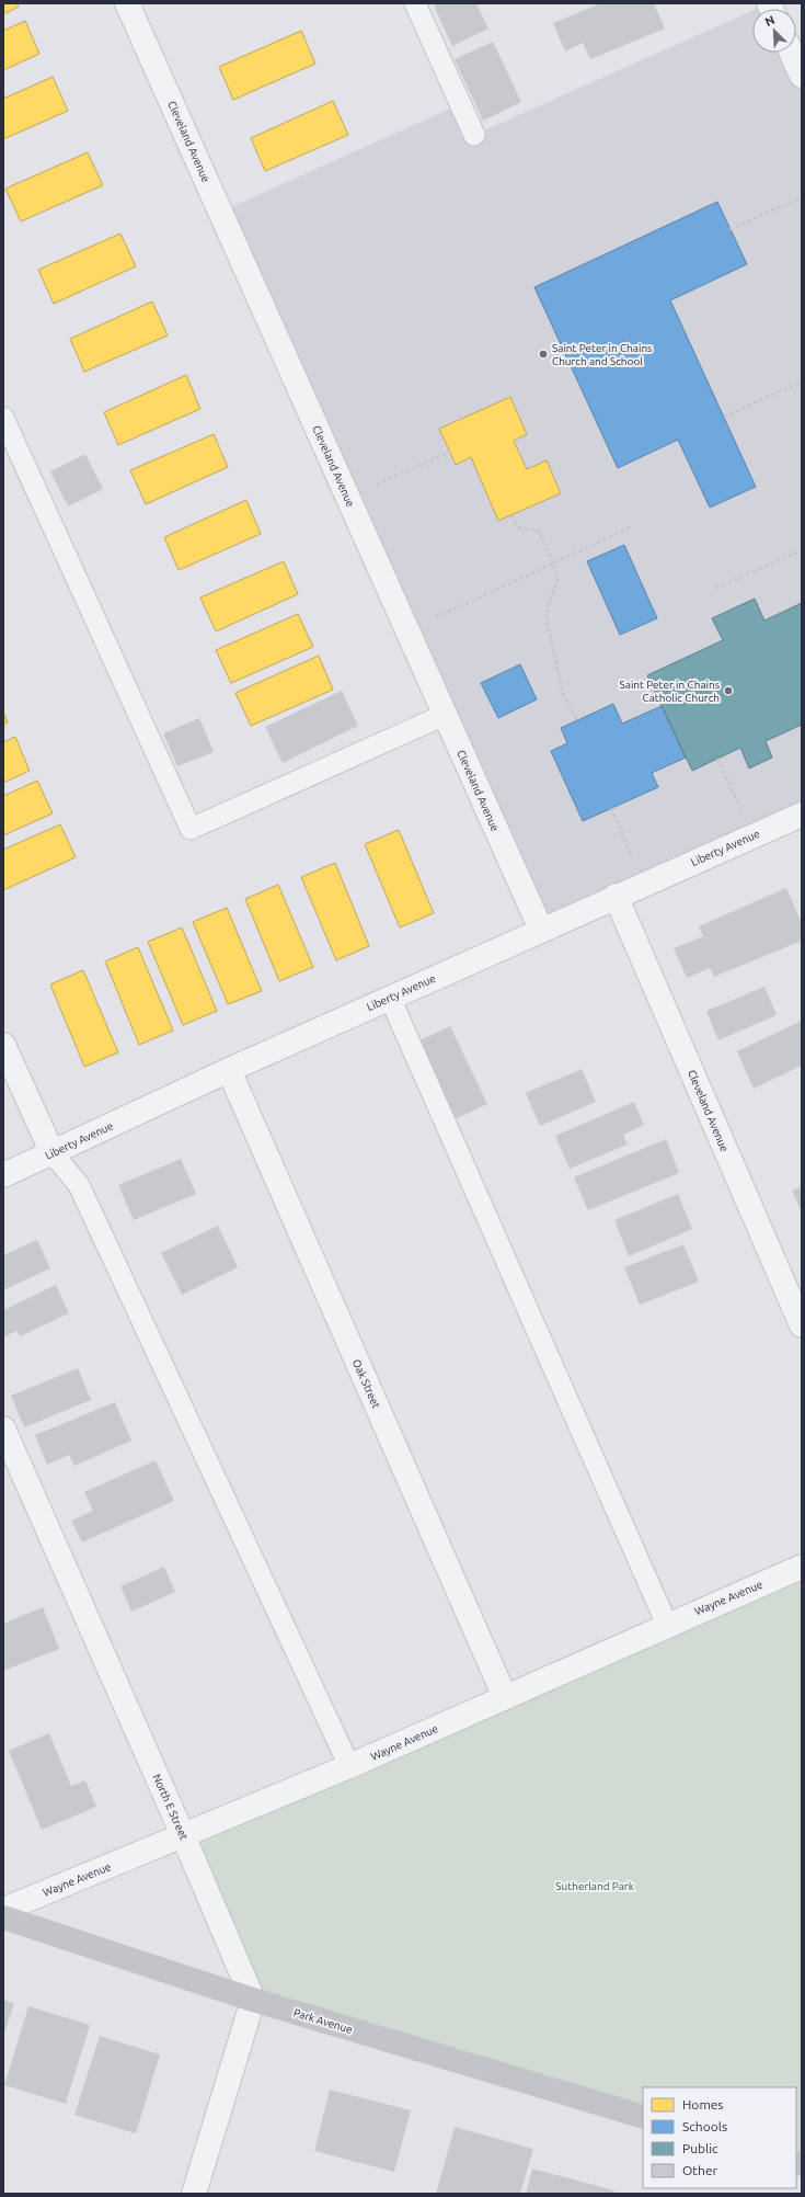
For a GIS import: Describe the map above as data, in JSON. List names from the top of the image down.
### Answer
{
  "streets": {
    "main road": ["Park Avenue"],
    "street": [
      "Cleveland Avenue",
      "Liberty Avenue",
      "Oak Street",
      "Wayne Avenue",
      "North E Street"
    ]
  },
  "crossings": [
    ["Cleveland Avenue", "Liberty Avenue"],
    ["Liberty Avenue", "Oak Street"],
    ["Oak Street", "Wayne Avenue"],
    ["Wayne Avenue", "North E Street"],
    ["North E Street", "Park Avenue"]
  ],
  "parks": ["Sutherland Park"],
  "places": ["Saint Peter in Chains Church and School", "Saint Peter in Chains Catholic Church"],
  "legend": [
    "Homes",
    "Schools",
    "Public",
    "Other"
  ],
  "north": "top left"
}
